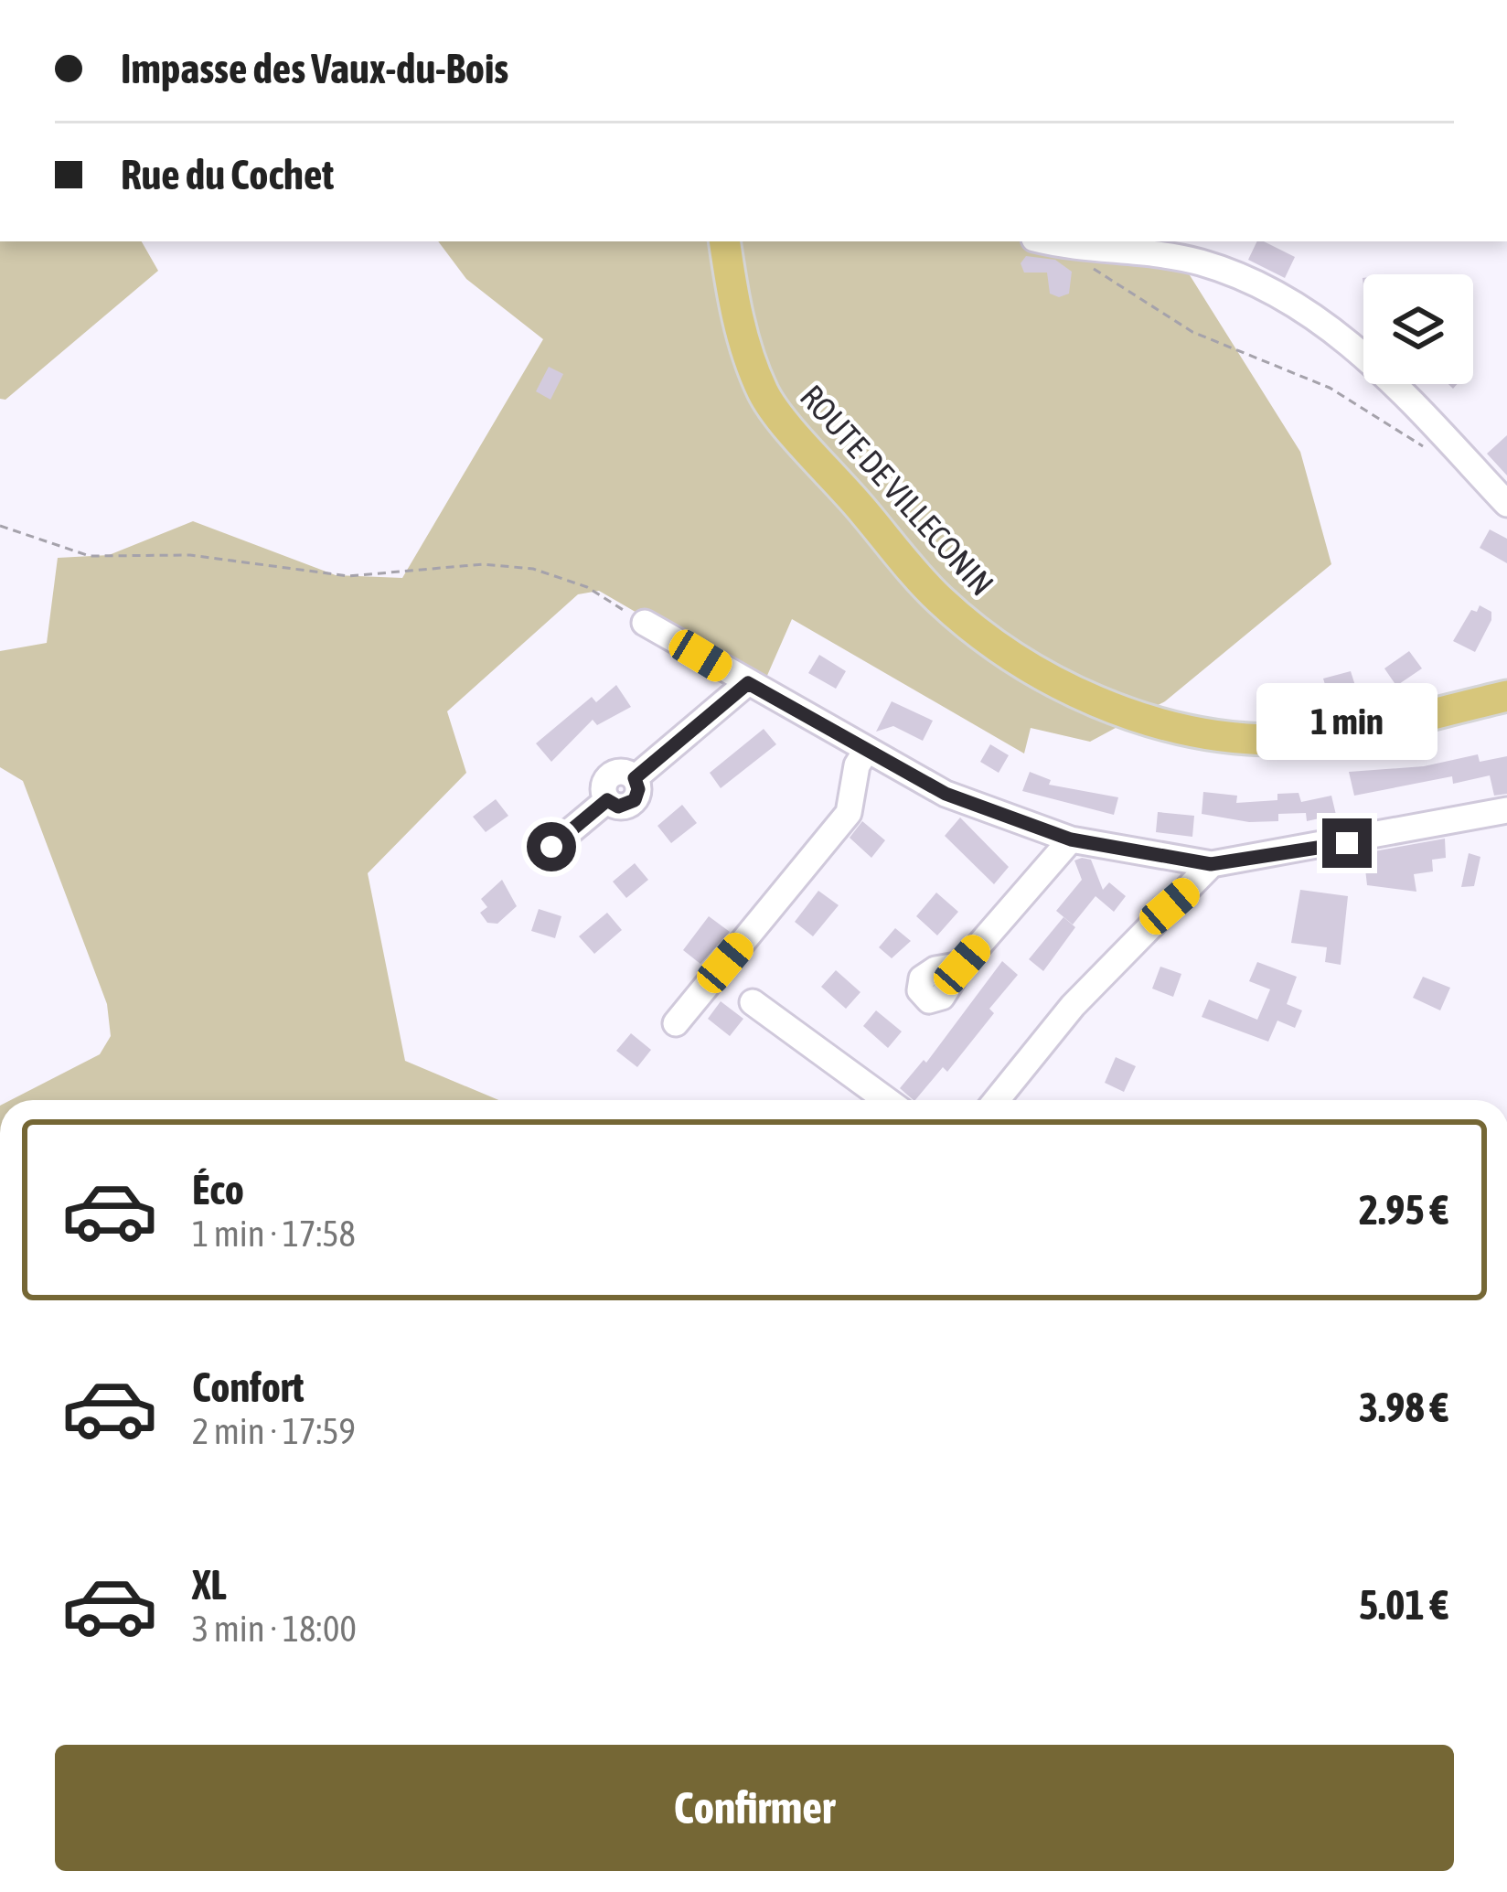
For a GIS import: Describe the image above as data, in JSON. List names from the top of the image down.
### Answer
{
  "streets": {
    "main road": ["ROUTE DE VILLECONIN"]
  },
  "page": {
    "banner": ["Impasse des Vaux-du-Bois", "Rue du Cochet"],
    "bubble": "1 min",
    "list": [
      {
        "name": "Éco",
        "note": "1 min · 17:58",
        "value": "2.95 €"
      },
      {
        "name": "Confort",
        "note": "2 min · 17:59",
        "value": "3.98 €"
      },
      {
        "name": "XL",
        "note": "3 min · 18:00",
        "value": "5.01 €"
      }
    ],
    "buttons": "Confirmer"
  }
}
